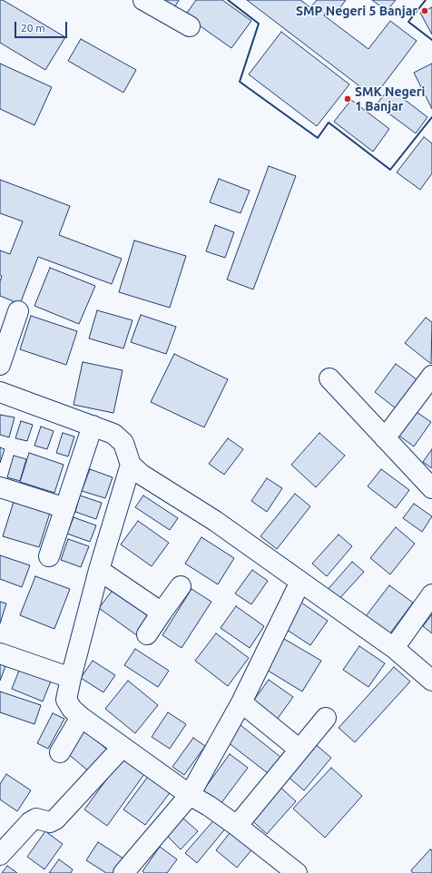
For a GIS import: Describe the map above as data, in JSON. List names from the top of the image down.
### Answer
{
  "places": ["SMP Negeri 5 Banjar", "SMK Negeri 1 Banjar"],
  "scale_bar": "20 m"
}
